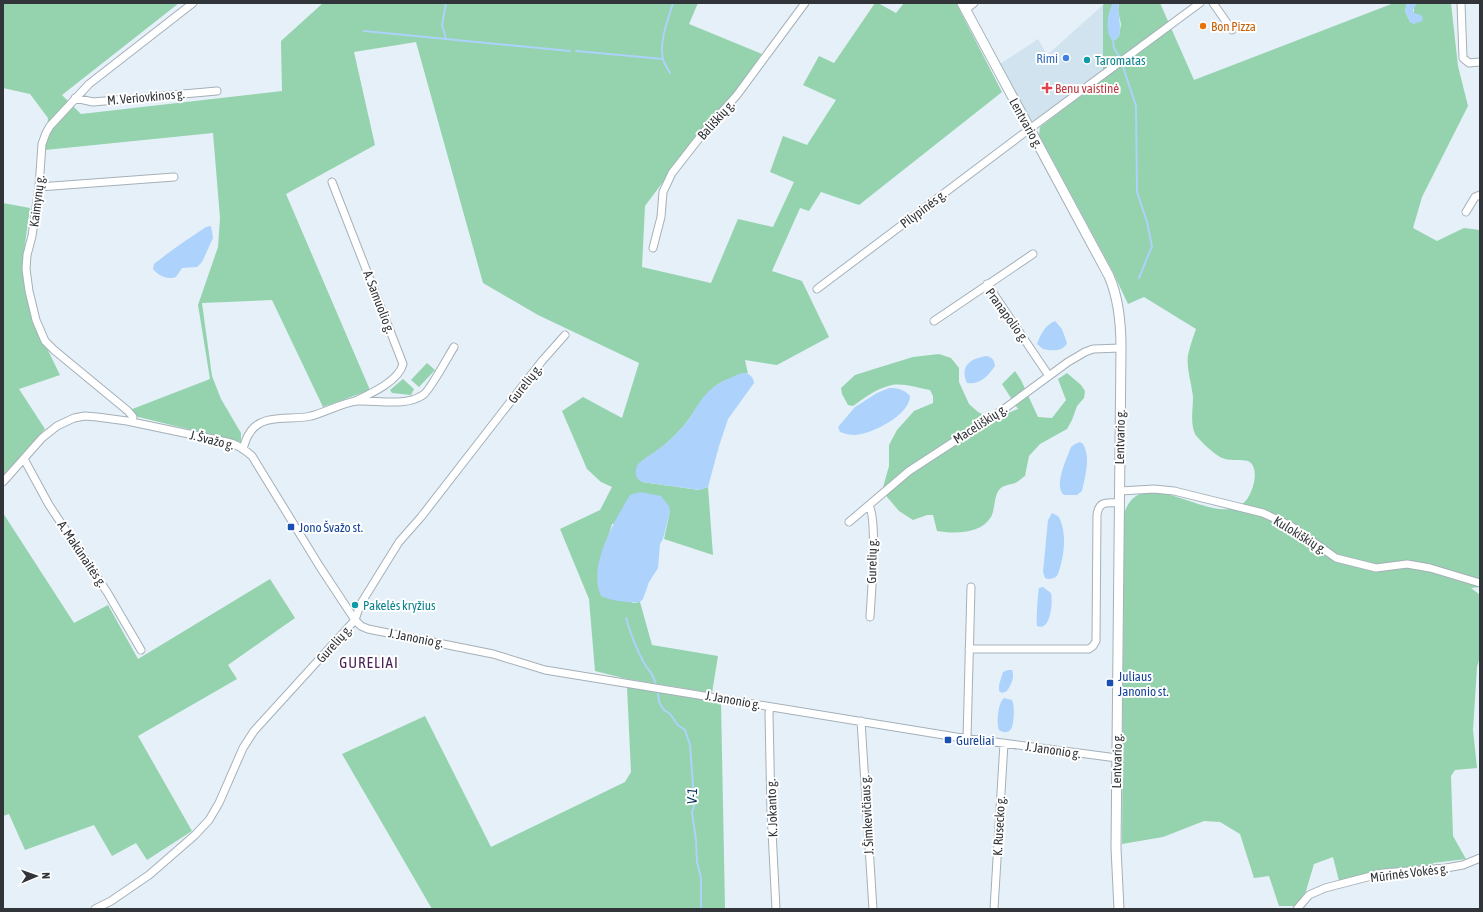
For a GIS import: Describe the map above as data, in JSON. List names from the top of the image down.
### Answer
{
  "streets": {
    "main road": ["Lentvario g."],
    "street": [
      "M. Veriovkinos g.",
      "Bališkių g.",
      "Kaimynų g.",
      "Pilypinės g.",
      "A. Samuolio g.",
      "Pranapolio g.",
      "Gurelių g.",
      "Maceliškių g.",
      "J. Švažo g.",
      "Kulokiškių g.",
      "A. Makūnaitės g.",
      "J. Janonio g.",
      "K. Jokanto g.",
      "J. Šimkevičiaus g.",
      "K. Rusecko g.",
      "Mūrinės Vokės g."
    ]
  },
  "crossings": [
    ["M. Veriovkinos g.", "Kaimynų g."],
    ["Lentvario g.", "Pilypinės g."],
    ["Lentvario g.", "Maceliškių g."],
    ["Lentvario g.", "Kulokiškių g."],
    ["Lentvario g.", "J. Janonio g."],
    ["Kaimynų g.", "J. Švažo g."],
    ["Pranapolio g.", "Maceliškių g."],
    ["Gurelių g.", "Maceliškių g."],
    ["Gurelių g.", "J. Švažo g."],
    ["Gurelių g.", "J. Janonio g."],
    ["J. Švažo g.", "A. Makūnaitės g."],
    ["J. Švažo g.", "J. Janonio g."],
    ["J. Janonio g.", "K. Jokanto g."],
    ["J. Janonio g.", "J. Šimkevičiaus g."],
    ["J. Janonio g.", "K. Rusecko g."]
  ],
  "districts": ["GURELIAI"],
  "water": ["V-1"],
  "places": {
    "other": [
      "Bon Pizza",
      "Rimi",
      "Taromatas",
      "Pakelės kryžius"
    ],
    "health": ["Benu vaistinė"],
    "transit": ["Jono Švažo st.", "Juliaus Janonio st.", "Gureliai"]
  },
  "north": "right"
}
